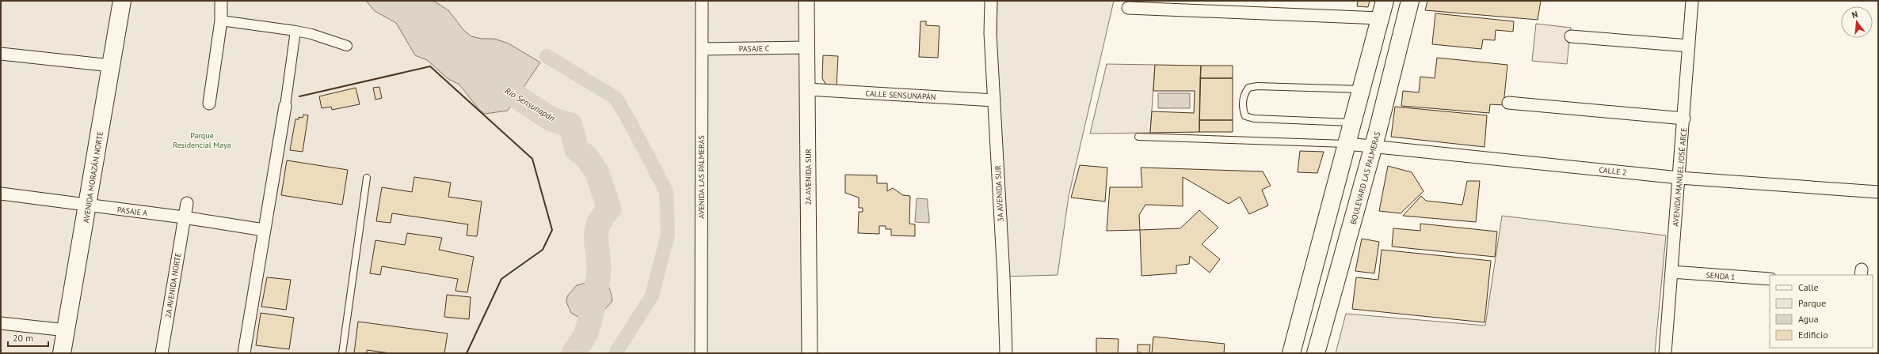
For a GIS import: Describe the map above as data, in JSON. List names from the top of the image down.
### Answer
{
  "streets": {
    "main road": ["AVENIDA MORAZÁN NORTE", "BOULEVARD LAS PALMERAS"],
    "street": [
      "PASAJE C",
      "CALLE SENSUNAPÁN",
      "CALLE 2",
      "AVENIDA LAS PALMERAS",
      "2A AVENIDA SUR",
      "AVENIDA MANUEL JOSÉ ARCE",
      "3A AVENIDA SUR",
      "PASAJE A",
      "SENDA 1",
      "2A AVENIDA NORTE"
    ]
  },
  "crossings": [
    ["PASAJE C", "AVENIDA LAS PALMERAS"],
    ["PASAJE C", "2A AVENIDA SUR"],
    ["CALLE SENSUNAPÁN", "2A AVENIDA SUR"],
    ["CALLE SENSUNAPÁN", "3A AVENIDA SUR"],
    ["CALLE 2", "AVENIDA MANUEL JOSÉ ARCE"],
    ["CALLE 2", "BOULEVARD LAS PALMERAS"],
    ["AVENIDA MORAZÁN NORTE", "PASAJE A"],
    ["AVENIDA MANUEL JOSÉ ARCE", "SENDA 1"],
    ["PASAJE A", "2A AVENIDA NORTE"]
  ],
  "water": ["Río Sensunapán"],
  "parks": ["Parque Residencial Maya"],
  "legend": [
    "Calle",
    "Parque",
    "Agua",
    "Edificio"
  ],
  "scale_bar": "20 m",
  "north": "top"
}
